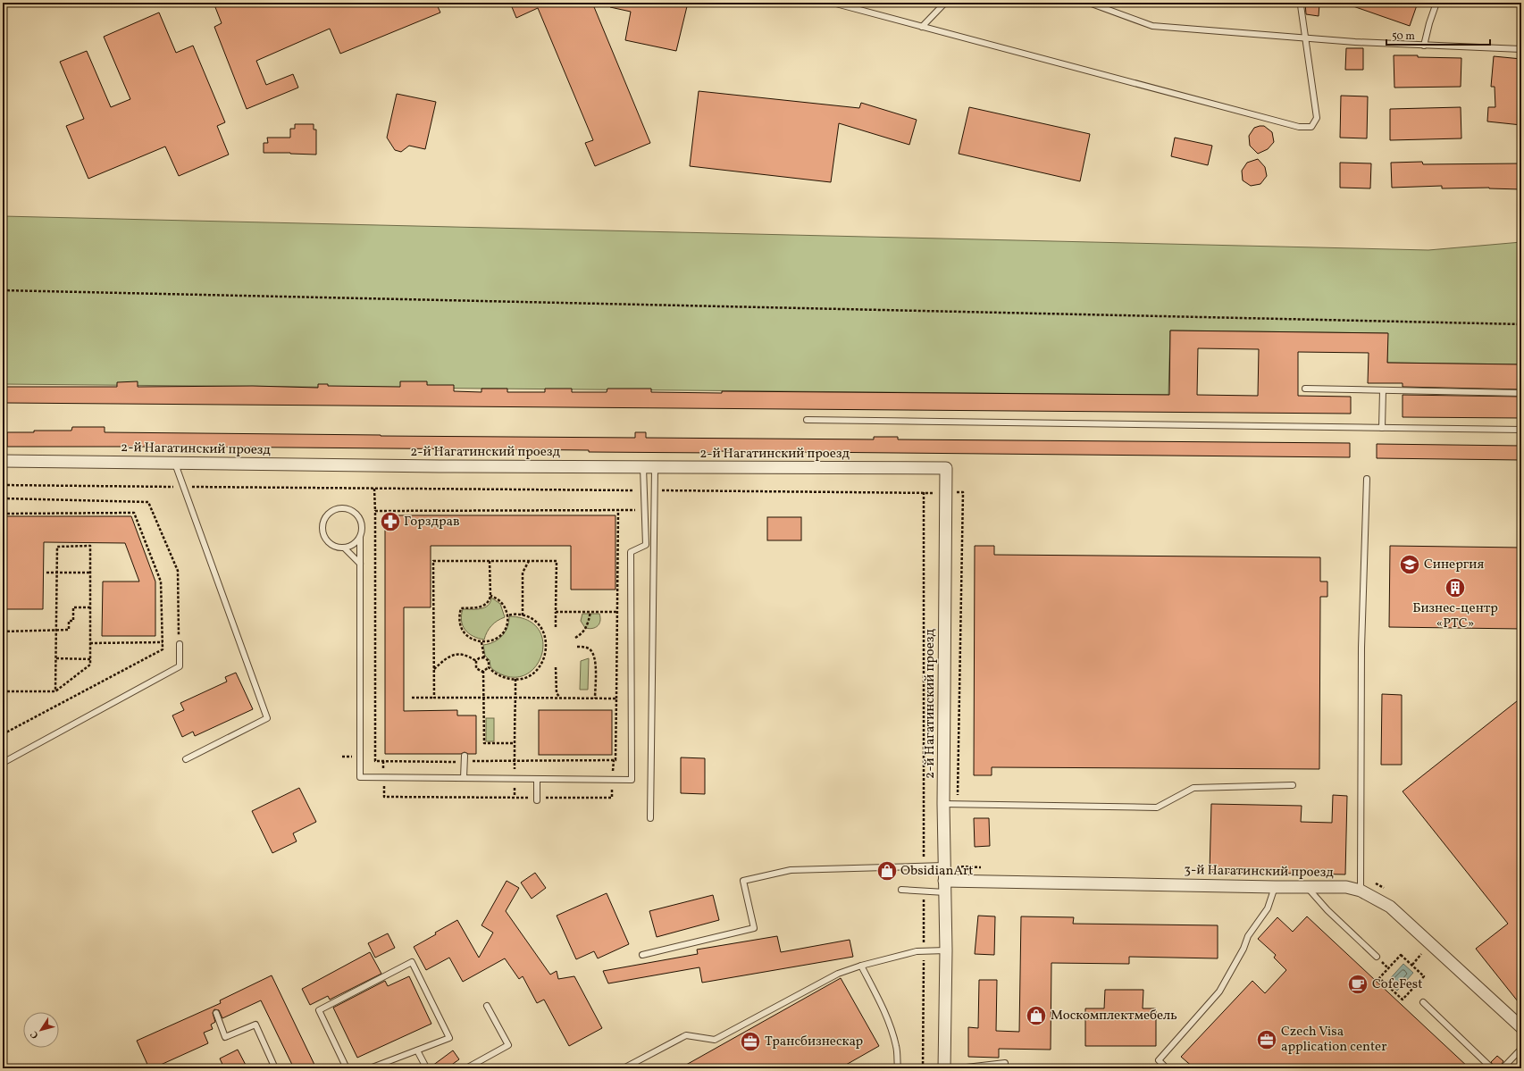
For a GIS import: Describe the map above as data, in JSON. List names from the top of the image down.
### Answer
{
  "streets": {
    "street": ["2-й Нагатинский проезд", "3-й Нагатинский проезд"]
  },
  "crossings": [
    ["2-й Нагатинский проезд", "3-й Нагатинский проезд"]
  ],
  "places": {
    "pharmacy": ["Горздрав"],
    "school or university": ["Синергия"],
    "building": ["Бизнес-центр «РТС»"],
    "shop": ["ObsidianArt", "Москомплектмебель"],
    "cafe": ["CofeFest"],
    "office": ["Czech Visa application center", "Трансбизнескар"]
  },
  "scale_bar": "50 m",
  "north": "bottom left"
}
